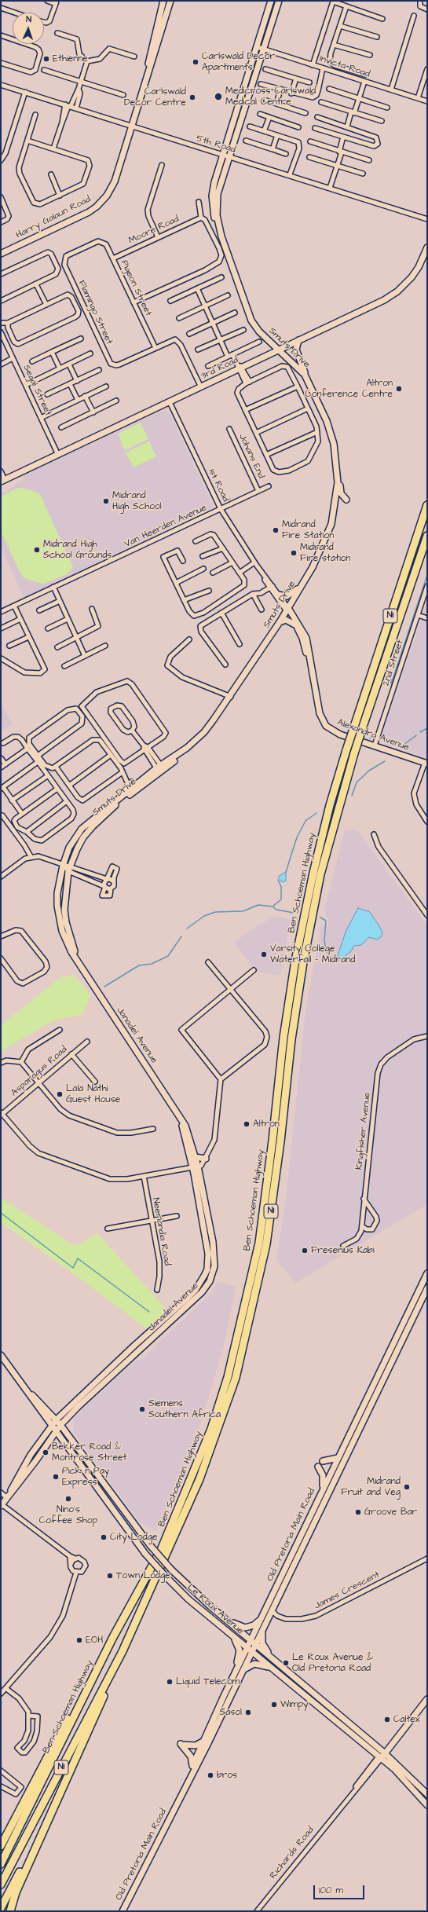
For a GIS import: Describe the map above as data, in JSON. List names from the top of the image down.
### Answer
{
  "streets": {
    "highway": ["N1", "Ben Schoeman Highway"],
    "main road": [
      "Harry Galaun Road",
      "Smuts Drive",
      "3rd Road",
      "Alexandra Avenue",
      "Janadel Avenue",
      "Old Pretoria Main Road",
      "Le Roux Avenue",
      "Richards Road"
    ],
    "street": [
      "Invicta Road",
      "5th Road",
      "Moore Road",
      "Pigeon Street",
      "Flamingo Street",
      "Segal Street",
      "Johans End",
      "1st Road",
      "Van Heerden Avenue",
      "2nd Street",
      "Asparagus Road",
      "Kingfisher Avenue",
      "Neerlandia Road",
      "James Crescent"
    ]
  },
  "crossings": [
    ["Invicta Road", "Smuts Drive"],
    ["5th Road", "Harry Galaun Road"],
    ["5th Road", "Smuts Drive"],
    ["Moore Road", "Pigeon Street"],
    ["Pigeon Street", "Flamingo Street"],
    ["Smuts Drive", "3rd Road"],
    ["Smuts Drive", "1st Road"],
    ["Smuts Drive", "Alexandra Avenue"],
    ["Smuts Drive", "Janadel Avenue"],
    ["3rd Road", "Segal Street"],
    ["3rd Road", "1st Road"],
    ["Johans End", "Van Heerden Avenue"],
    ["1st Road", "Van Heerden Avenue"],
    ["1st Road", "Alexandra Avenue"],
    ["2nd Street", "Alexandra Avenue"],
    ["Janadel Avenue", "Le Roux Avenue"],
    ["Old Pretoria Main Road", "James Crescent"],
    ["Old Pretoria Main Road", "Le Roux Avenue"],
    ["Le Roux Avenue", "Richards Road"]
  ],
  "places": [
    "Ethienne",
    "Carlswald Decor Apartments",
    "Medicross Carlswald Medical Centre",
    "Carlswald Decor Centre",
    "Altron Conference Centre",
    "Midrand High School",
    "Midrand Fire Station",
    "Midrand High School Grounds",
    "Midrand Fire station",
    "Varsity College Waterfall - Midrand",
    "Lala Nathi Guest House",
    "Altron",
    "Fresenius Kabi",
    "Siemens Southern Africa",
    "Bekker Road & Montrose Street",
    "Pick n Pay Express",
    "Midrand Fruit and Veg",
    "Nino's Coffee Shop",
    "Groove Bar",
    "City Lodge",
    "Town Lodge",
    "EOH",
    "Le Roux Avenue & Old Pretoria Road",
    "Liquid Telecom",
    "Wimpy",
    "Sasol",
    "Caltex",
    "bros"
  ],
  "scale_bar": "100 m",
  "north": "top"
}
